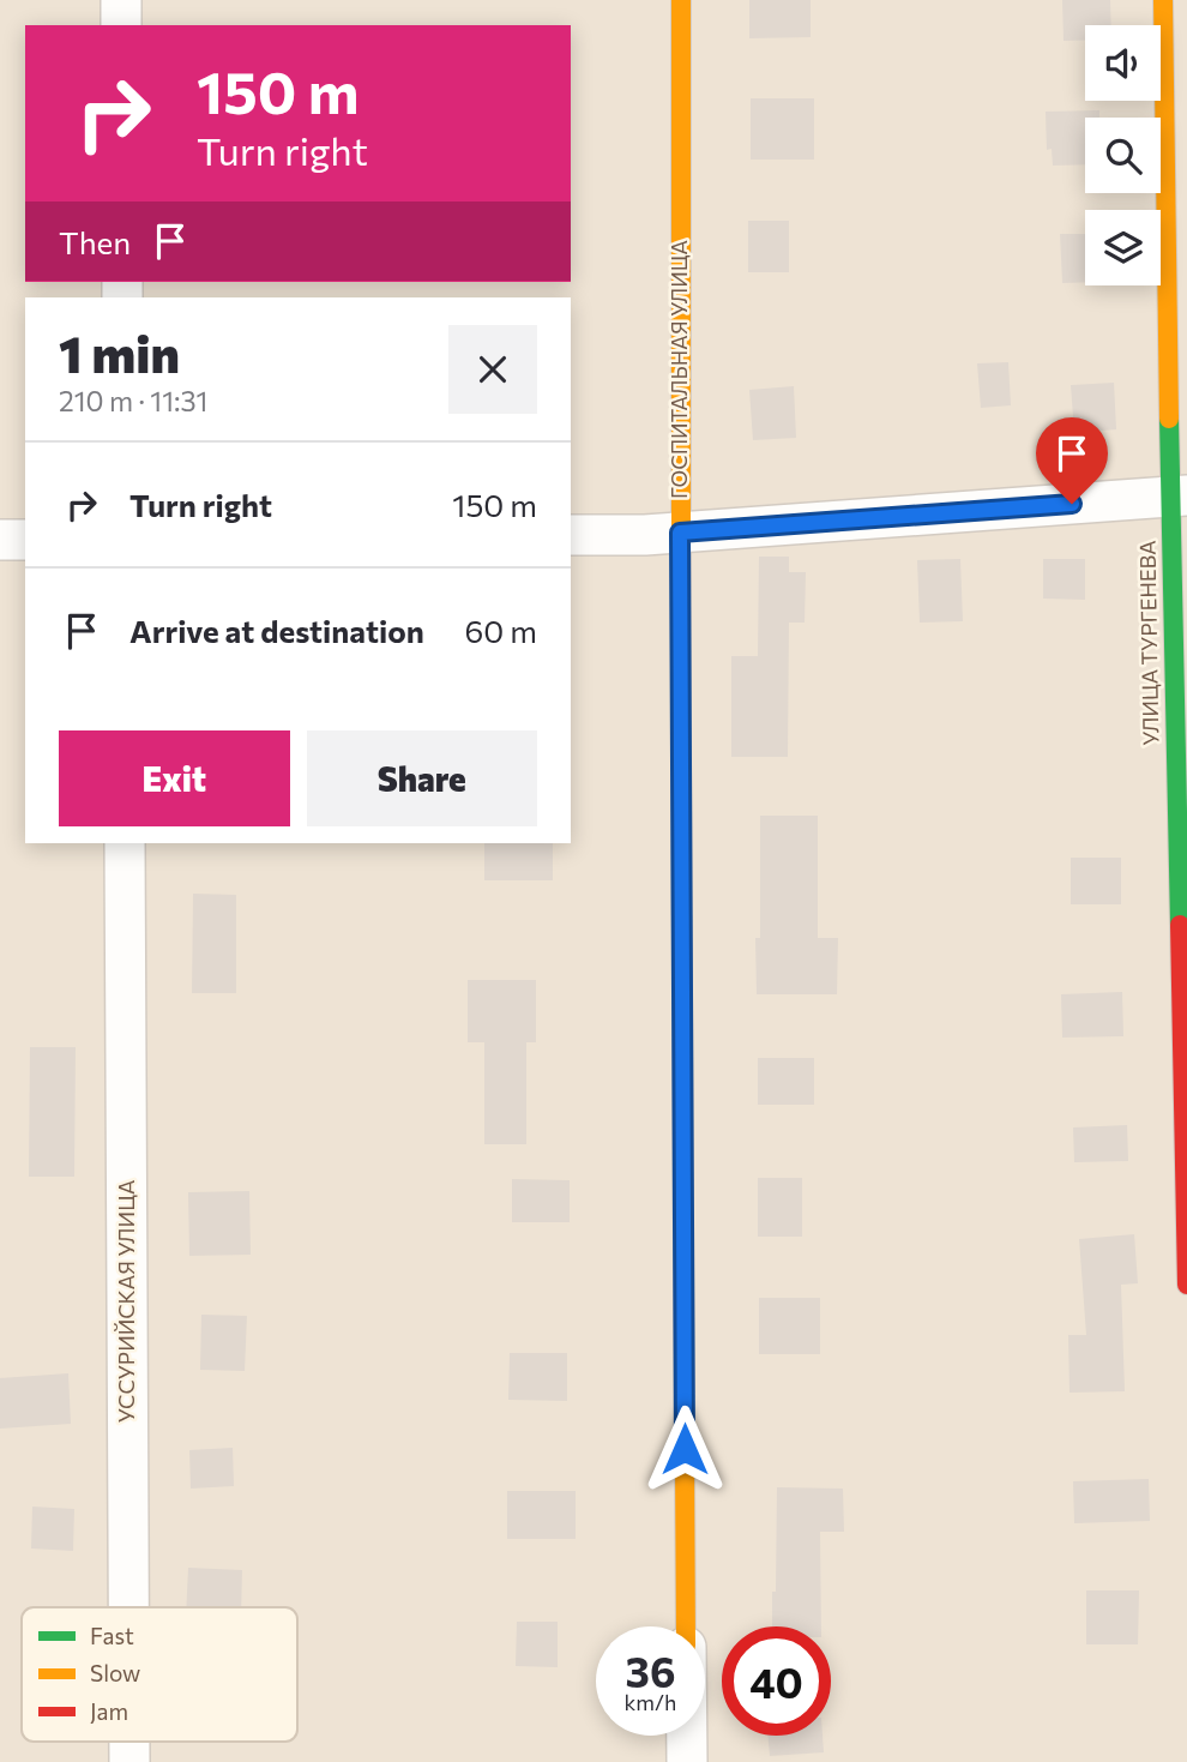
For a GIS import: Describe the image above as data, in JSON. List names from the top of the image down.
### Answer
{
  "streets": {
    "street": ["ГОСПИТАЛЬНАЯ УЛИЦА", "УЛИЦА ТУРГЕНЕВА", "УССУРИЙСКАЯ УЛИЦА"]
  },
  "legend": ["Fast", "Slow", "Jam"],
  "page": {
    "turn": ["150 m", "Turn right"],
    "then": "Then",
    "heading": ["1 min", "210 m · 11:31"],
    "list": [
      {
        "name": "Turn right",
        "value": "150 m"
      },
      {
        "name": "Arrive at destination",
        "value": "60 m"
      }
    ],
    "buttons": ["Exit", "Share"],
    "speed": "36 km/h",
    "limit": "40"
  }
}
